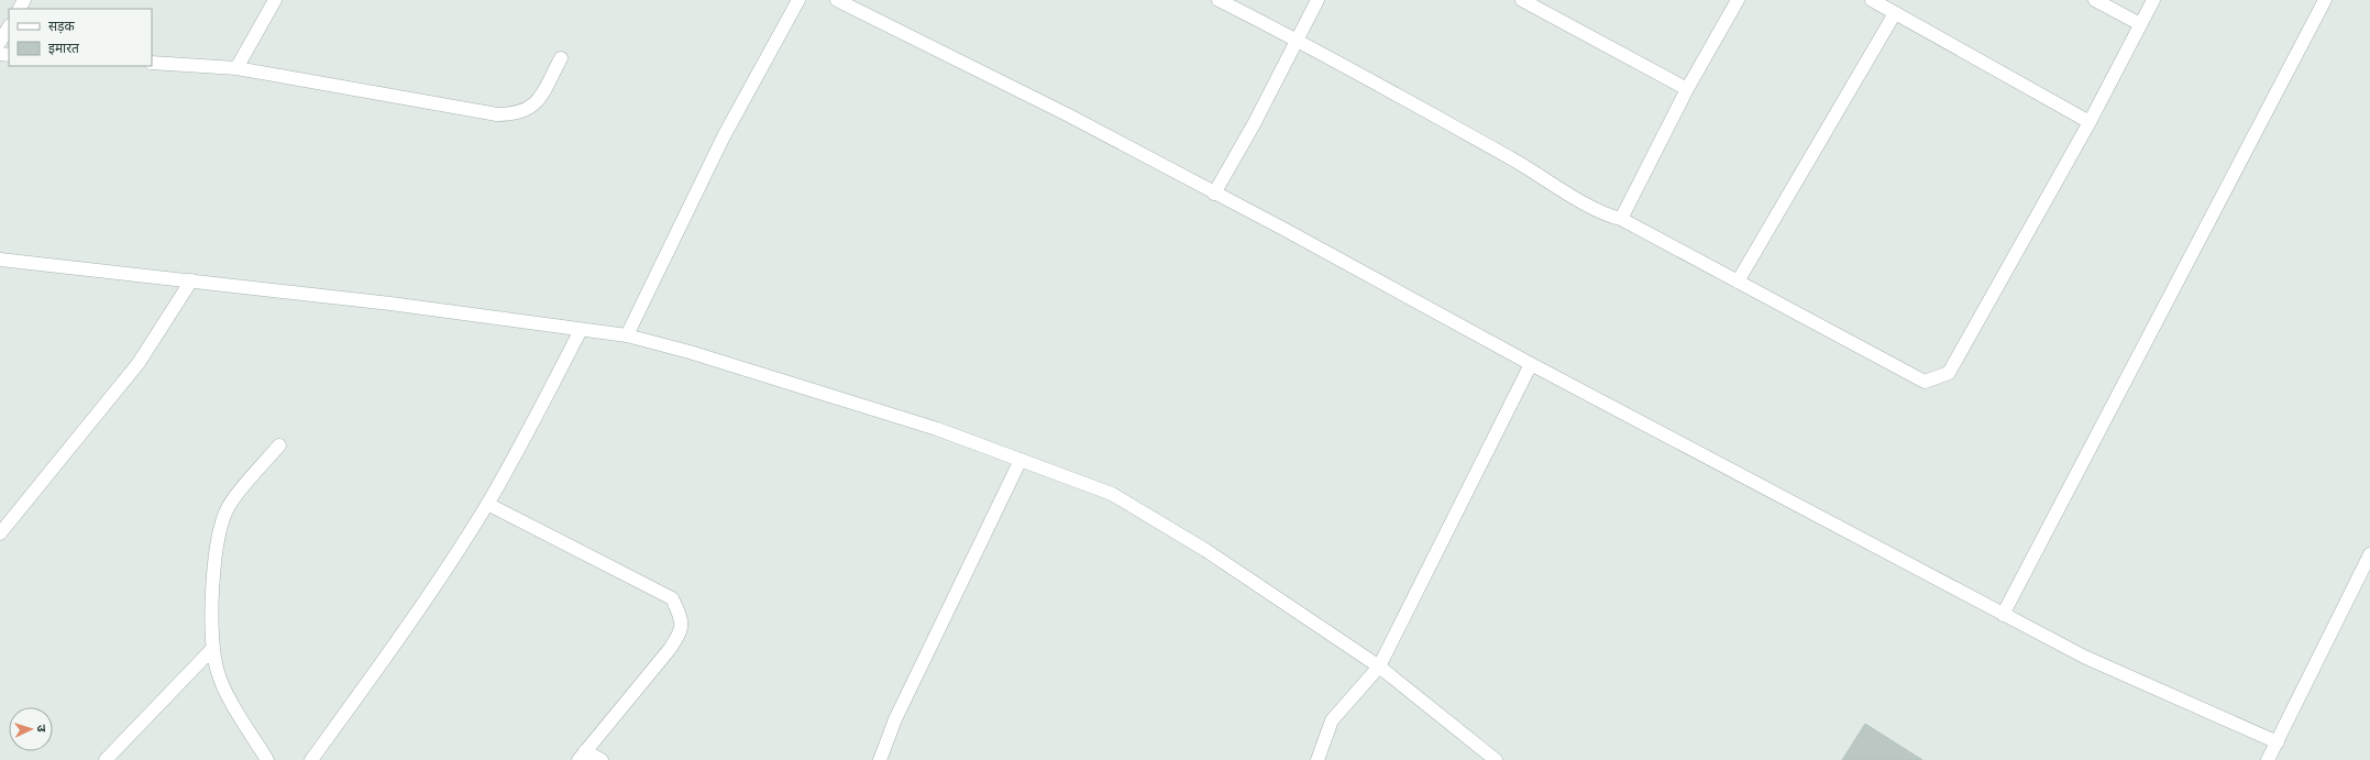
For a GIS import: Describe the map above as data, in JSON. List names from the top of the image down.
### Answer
{
  "legend": ["सड़क", "इमारत"],
  "north": "right"
}
